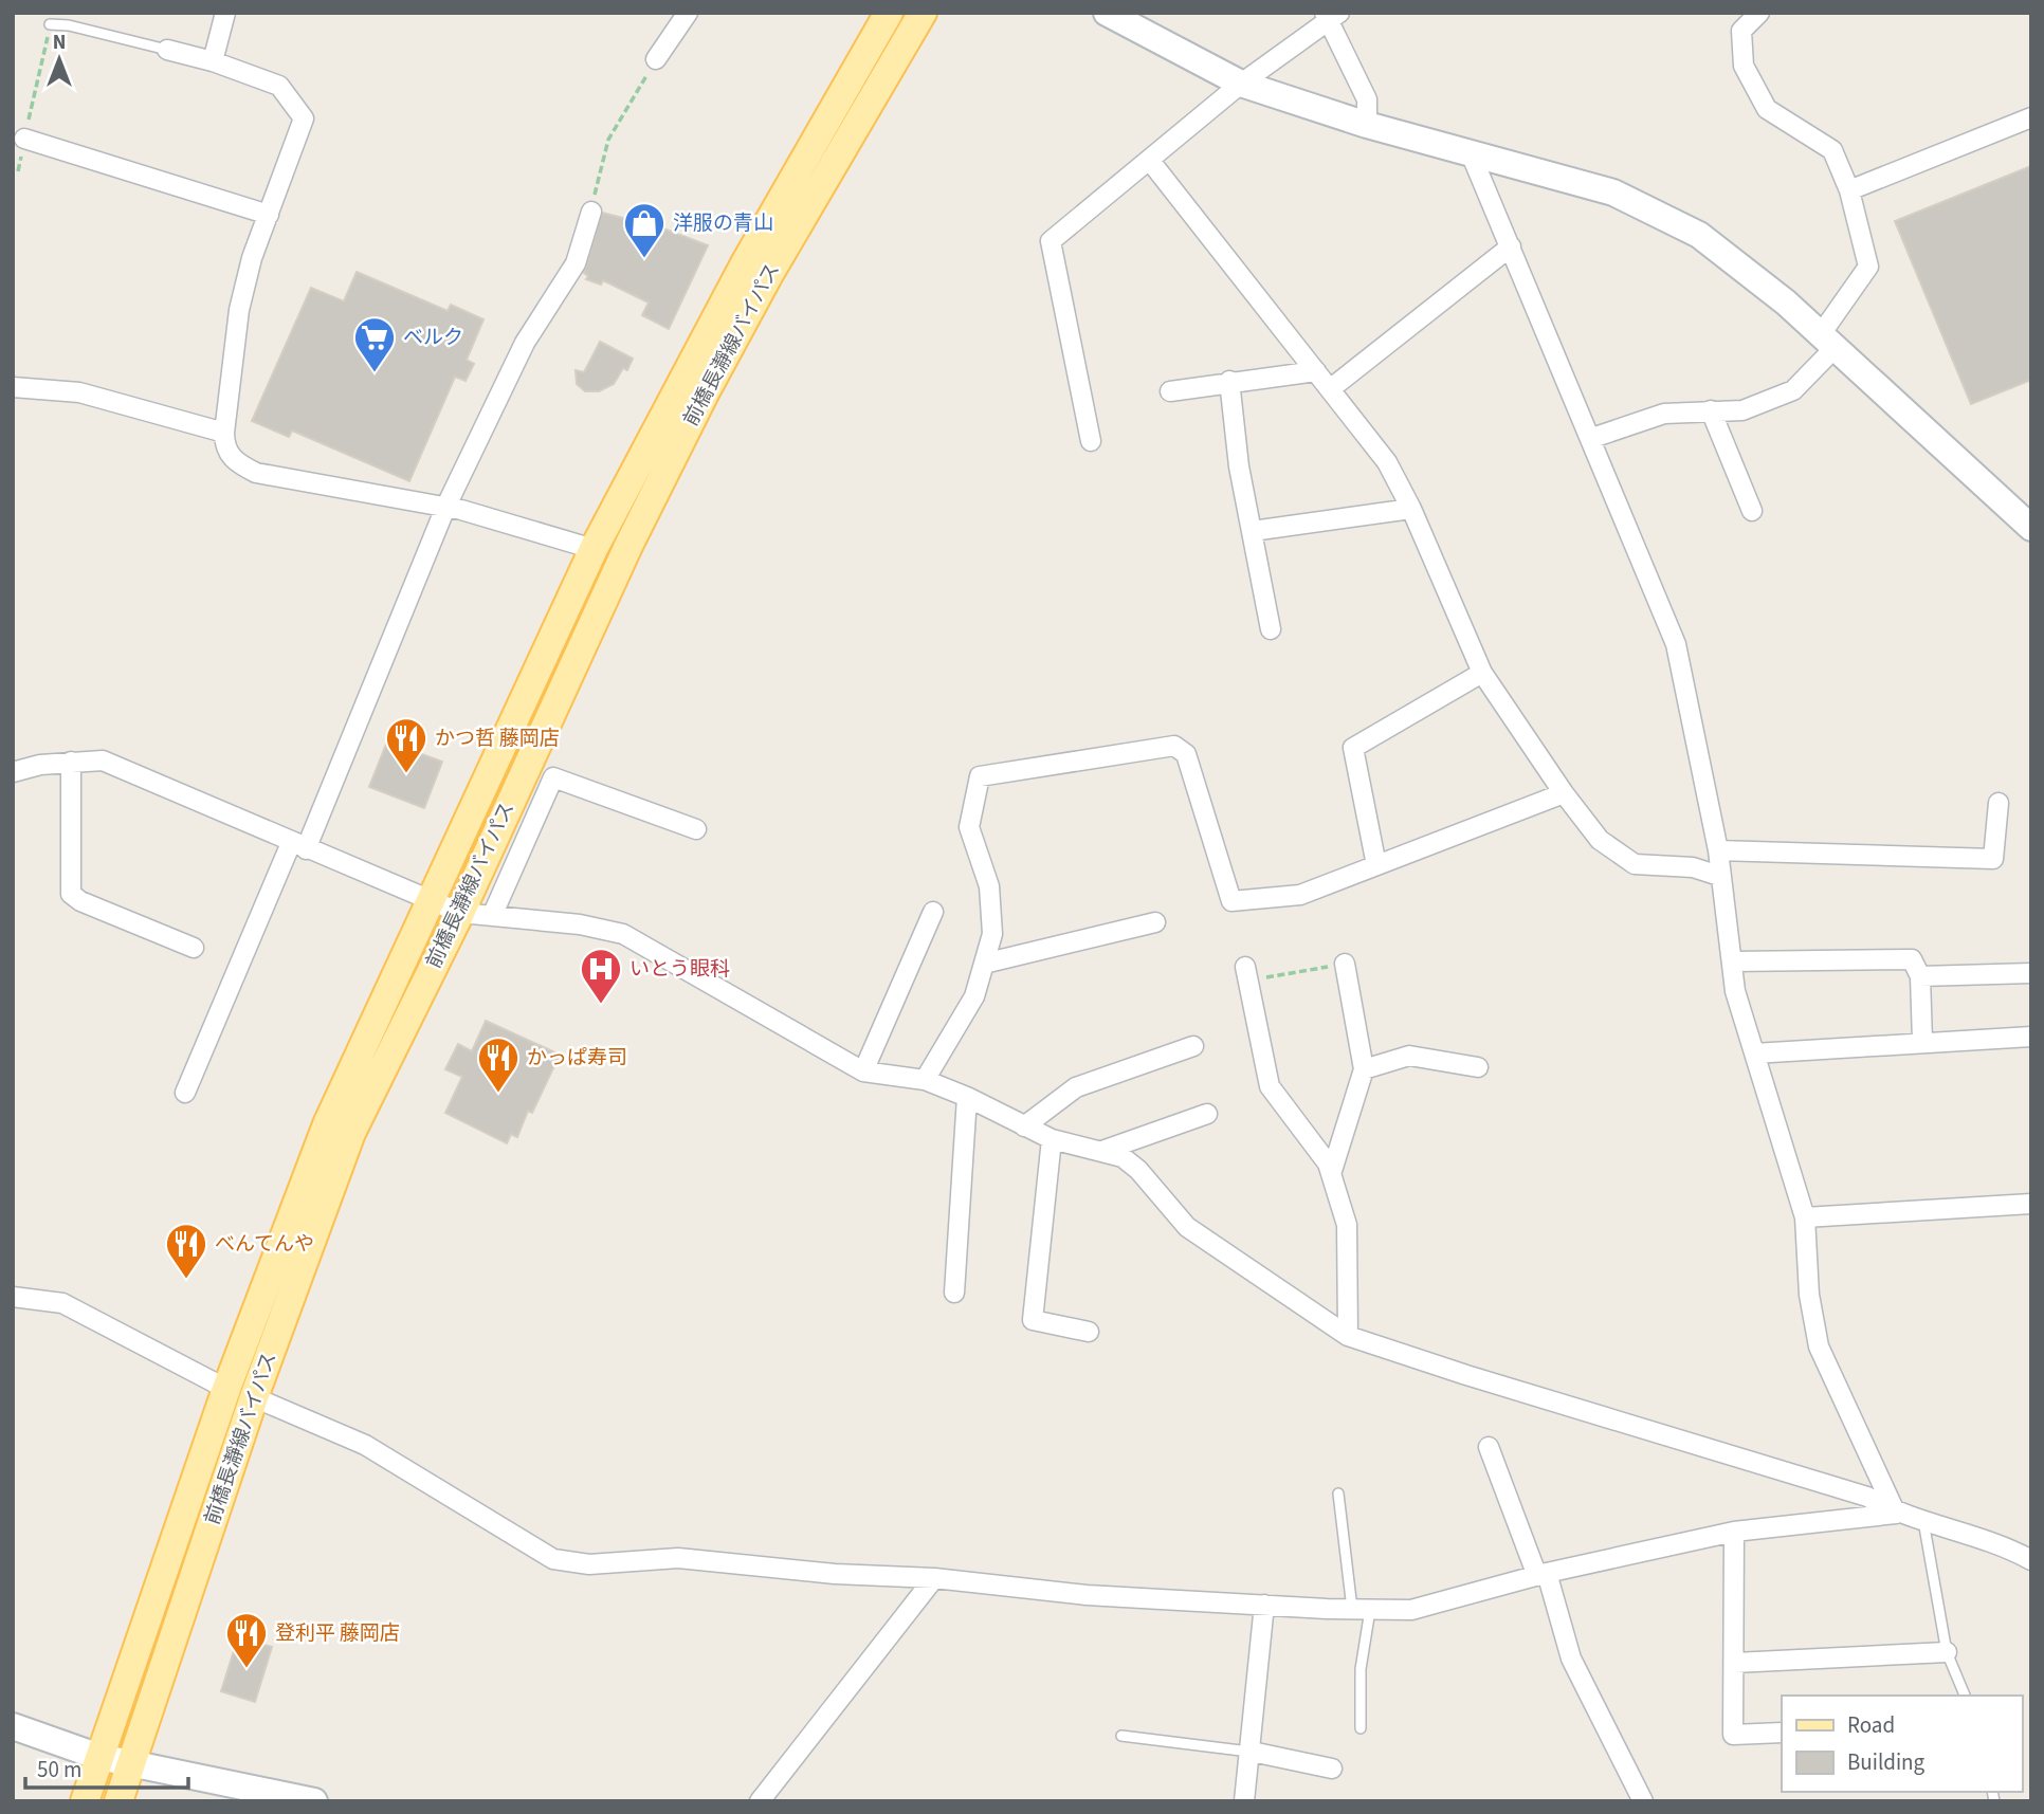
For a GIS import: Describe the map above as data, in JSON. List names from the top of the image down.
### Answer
{
  "streets": {
    "main road": ["前橋長瀞線バイパス"]
  },
  "places": {
    "shop": ["洋服の青山"],
    "supermarket": ["ベルク"],
    "restaurant": [
      "かつ哲 藤岡店",
      "かっぱ寿司",
      "べんてんや",
      "登利平 藤岡店"
    ],
    "hospital": ["いとう眼科"]
  },
  "legend": ["Road", "Building"],
  "scale_bar": "50 m",
  "north": "top"
}
